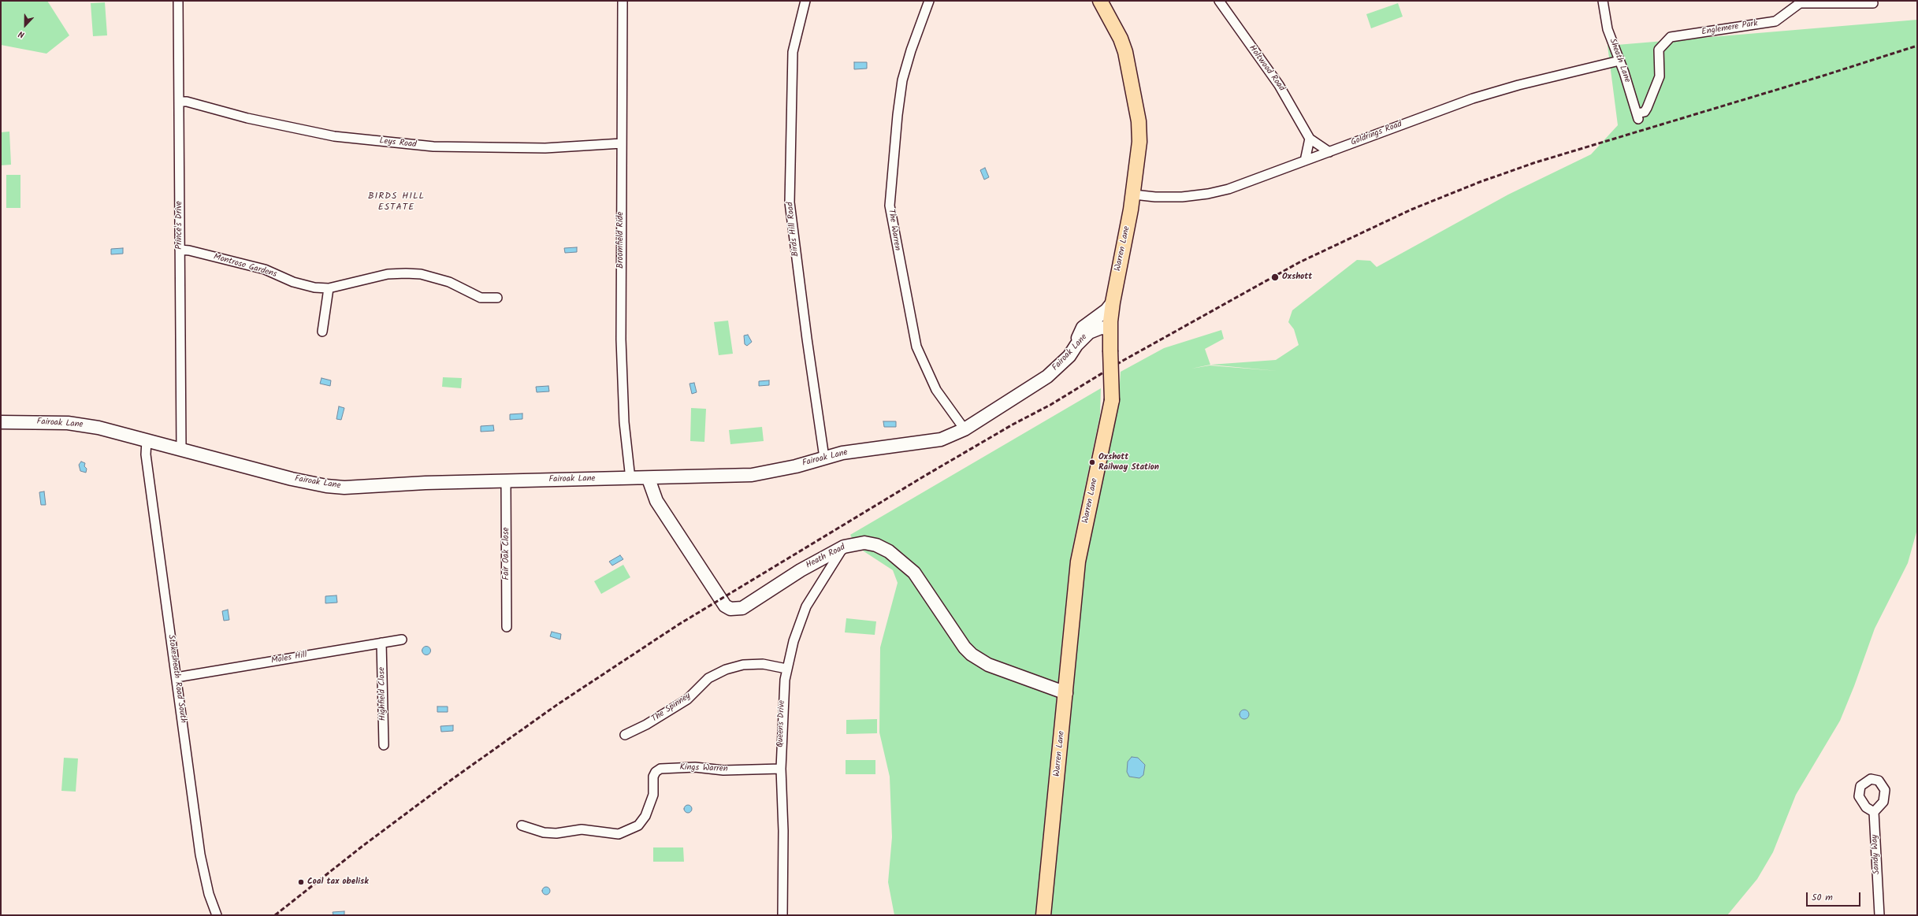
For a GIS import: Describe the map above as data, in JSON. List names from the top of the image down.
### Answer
{
  "streets": {
    "main road": ["Warren Lane", "Fairoak Lane", "Heath Road"],
    "street": [
      "Englemere Park",
      "Sheath Lane",
      "Holtwood Road",
      "Goldrings Road",
      "Leys Road",
      "Prince's Drive",
      "Birds Hill Road",
      "The Warren",
      "Broomfield Ride",
      "Montrose Gardens",
      "Fair Oak Close",
      "Moles Hill",
      "Stokesheath Road South",
      "Highfield Close",
      "The Spinney",
      "Queens Drive",
      "Kings Warren",
      "Sandy Way"
    ]
  },
  "crossings": [
    ["Englemere Park", "Sheath Lane"],
    ["Sheath Lane", "Goldrings Road"],
    ["Holtwood Road", "Goldrings Road"],
    ["Goldrings Road", "Warren Lane"],
    ["Leys Road", "Prince's Drive"],
    ["Leys Road", "Broomfield Ride"],
    ["Prince's Drive", "Montrose Gardens"],
    ["Prince's Drive", "Fairoak Lane"],
    ["Birds Hill Road", "Fairoak Lane"],
    ["The Warren", "Fairoak Lane"],
    ["Broomfield Ride", "Fairoak Lane"],
    ["Warren Lane", "Fairoak Lane"],
    ["Warren Lane", "Heath Road"],
    ["Fairoak Lane", "Fair Oak Close"],
    ["Fairoak Lane", "Heath Road"],
    ["Fairoak Lane", "Stokesheath Road South"],
    ["Heath Road", "Queens Drive"],
    ["Moles Hill", "Stokesheath Road South"],
    ["Moles Hill", "Highfield Close"],
    ["The Spinney", "Queens Drive"],
    ["Queens Drive", "Kings Warren"]
  ],
  "districts": ["BIRDS HILL ESTATE"],
  "places": ["Oxshott", "Oxshott Railway Station", "Coal tax obelisk"],
  "scale_bar": "50 m",
  "north": "bottom"
}
